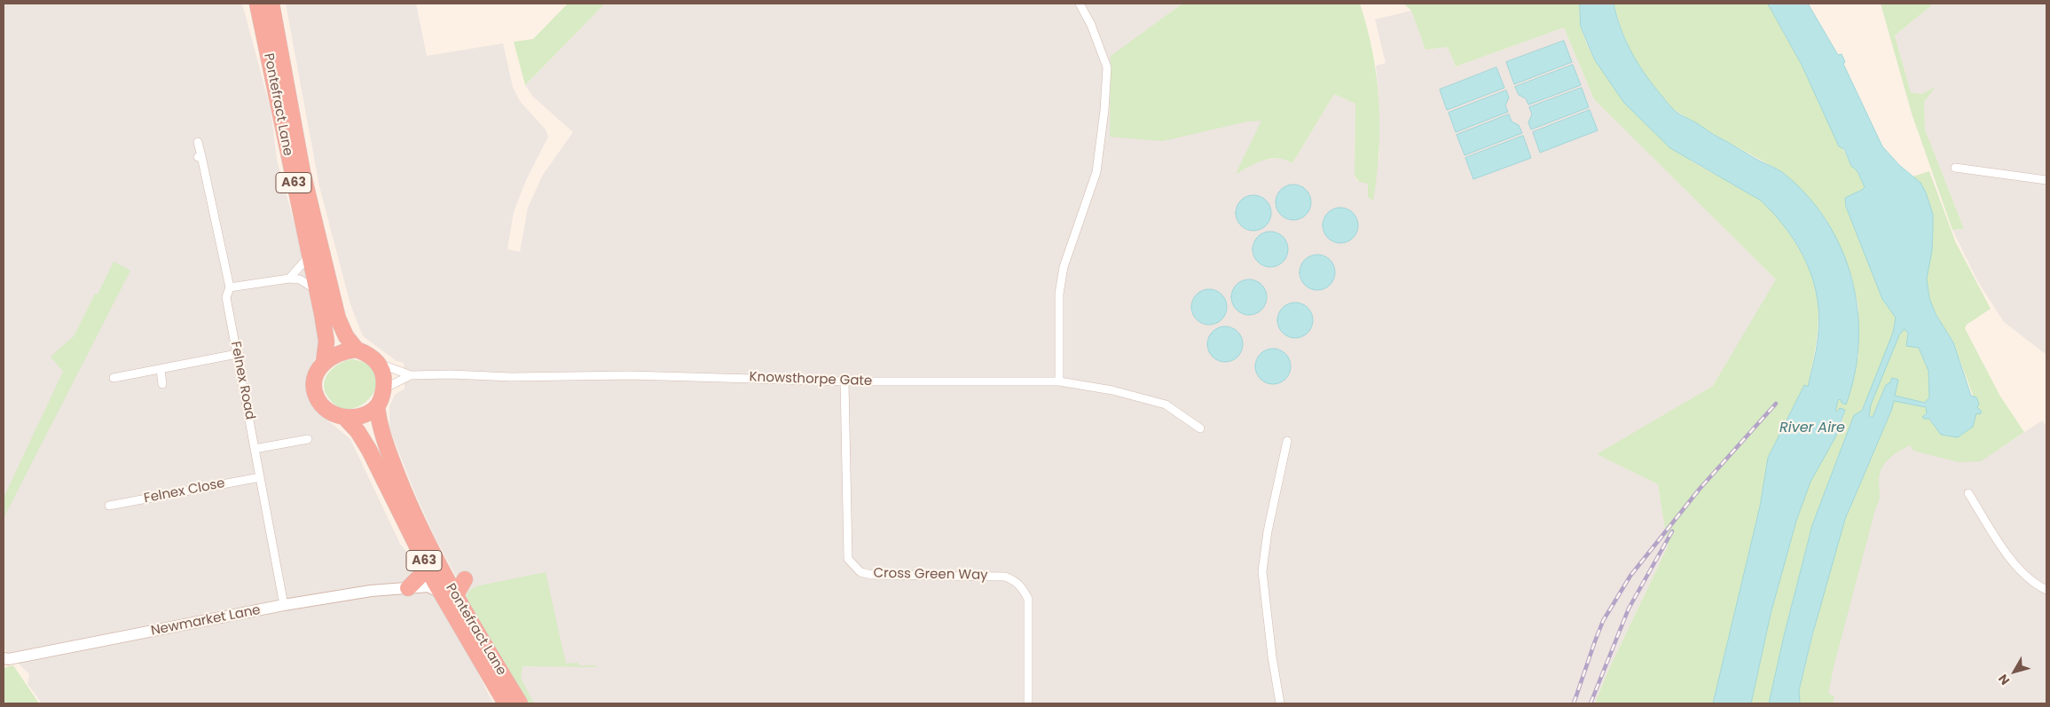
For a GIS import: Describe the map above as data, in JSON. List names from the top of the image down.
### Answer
{
  "streets": {
    "highway": ["Pontefract Lane", "A63"],
    "street": [
      "Knowsthorpe Gate",
      "Felnex Road",
      "Felnex Close",
      "Cross Green Way",
      "Newmarket Lane"
    ]
  },
  "crossings": [
    ["Pontefract Lane", "A63"],
    ["Pontefract Lane", "Knowsthorpe Gate"],
    ["Pontefract Lane", "Newmarket Lane"],
    ["A63", "Knowsthorpe Gate"],
    ["Knowsthorpe Gate", "Cross Green Way"],
    ["Felnex Road", "Felnex Close"],
    ["Felnex Road", "Newmarket Lane"]
  ],
  "water": ["River Aire"],
  "north": "bottom left"
}
